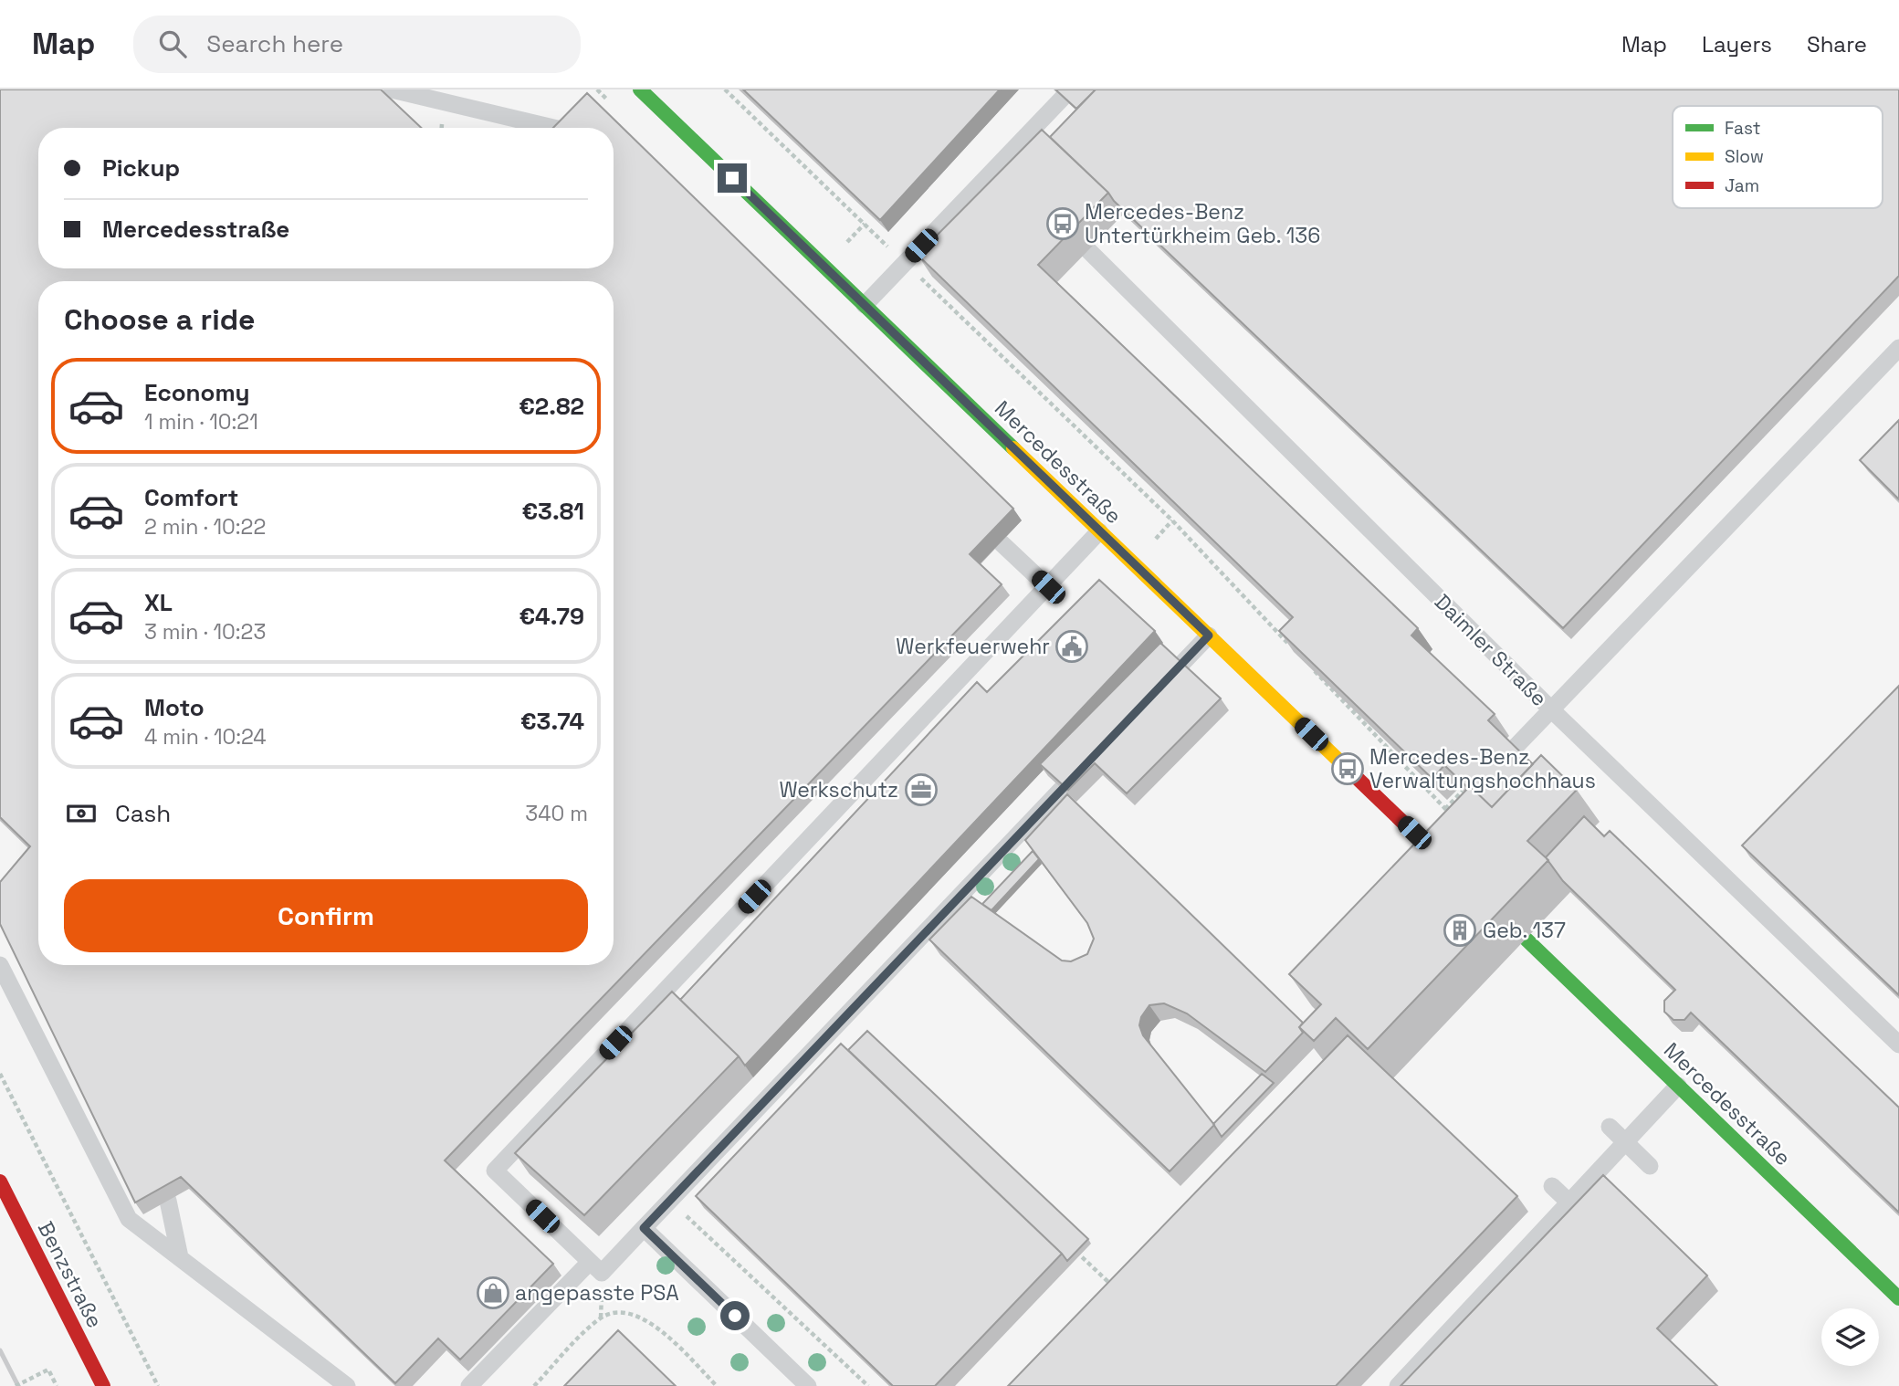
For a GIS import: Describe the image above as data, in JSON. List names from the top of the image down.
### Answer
{
  "streets": {
    "street": ["Mercedesstraße", "Benzstraße"],
    "lane": ["Daimler Straße"]
  },
  "places": {
    "bus stop": ["Mercedes-Benz Untertürkheim Geb. 136", "Mercedes-Benz Verwaltungshochhaus"],
    "public building": ["Werkfeuerwehr"],
    "office": ["Werkschutz"],
    "building": ["Geb. 137"],
    "shop": ["angepasste PSA"]
  },
  "legend": ["Fast", "Slow", "Jam"],
  "page": {
    "header": "Map",
    "search": "Search here",
    "nav": ["Map", "Layers", "Share"],
    "banner": ["Pickup", "Mercedesstraße"],
    "heading": "Choose a ride",
    "list": [
      {
        "name": "Economy",
        "note": "1 min · 10:21",
        "value": "€2.82"
      },
      {
        "name": "Comfort",
        "note": "2 min · 10:22",
        "value": "€3.81"
      },
      {
        "name": "XL",
        "note": "3 min · 10:23",
        "value": "€4.79"
      },
      {
        "name": "Moto",
        "note": "4 min · 10:24",
        "value": "€3.74"
      }
    ],
    "pay": ["Cash", "340 m"],
    "buttons": "Confirm"
  }
}
